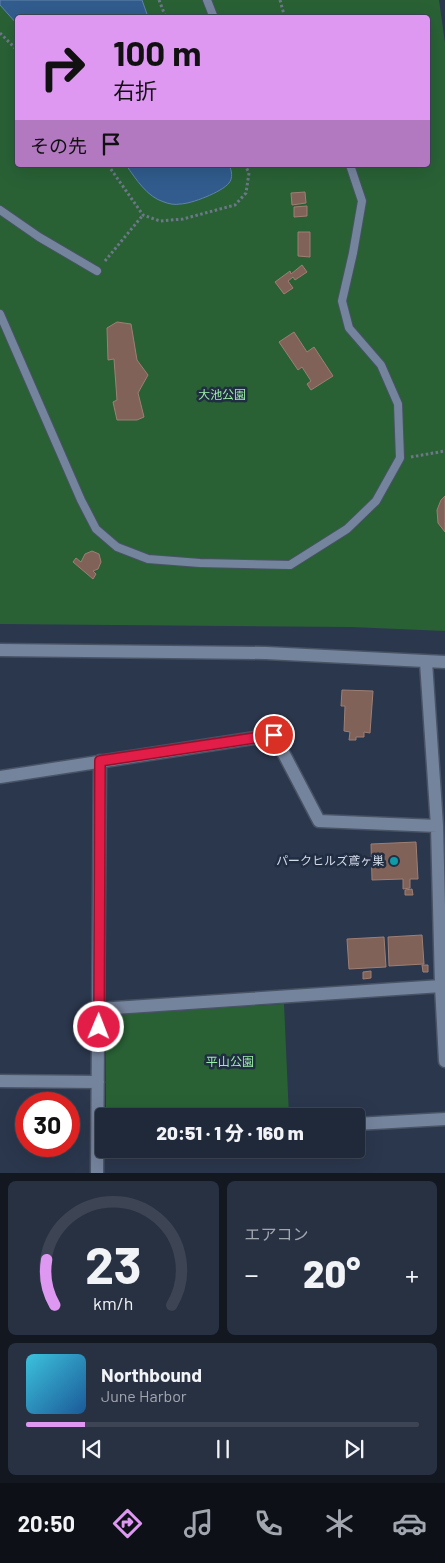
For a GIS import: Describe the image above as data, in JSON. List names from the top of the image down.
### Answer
{
  "parks": ["大池公園", "平山公園"],
  "places": ["パークヒルズ鳶ヶ巣"],
  "page": {
    "turn": ["100 m", "右折"],
    "then": "その先",
    "limit": "30",
    "trip": "20:51 · 1 分 · 160 m",
    "tile": "エアコン",
    "heat": ["−", "20°", "+"],
    "song": ["Northbound", "June Harbor"],
    "tabs": "20:50",
    "gauge": ["23", "km/h"]
  }
}
